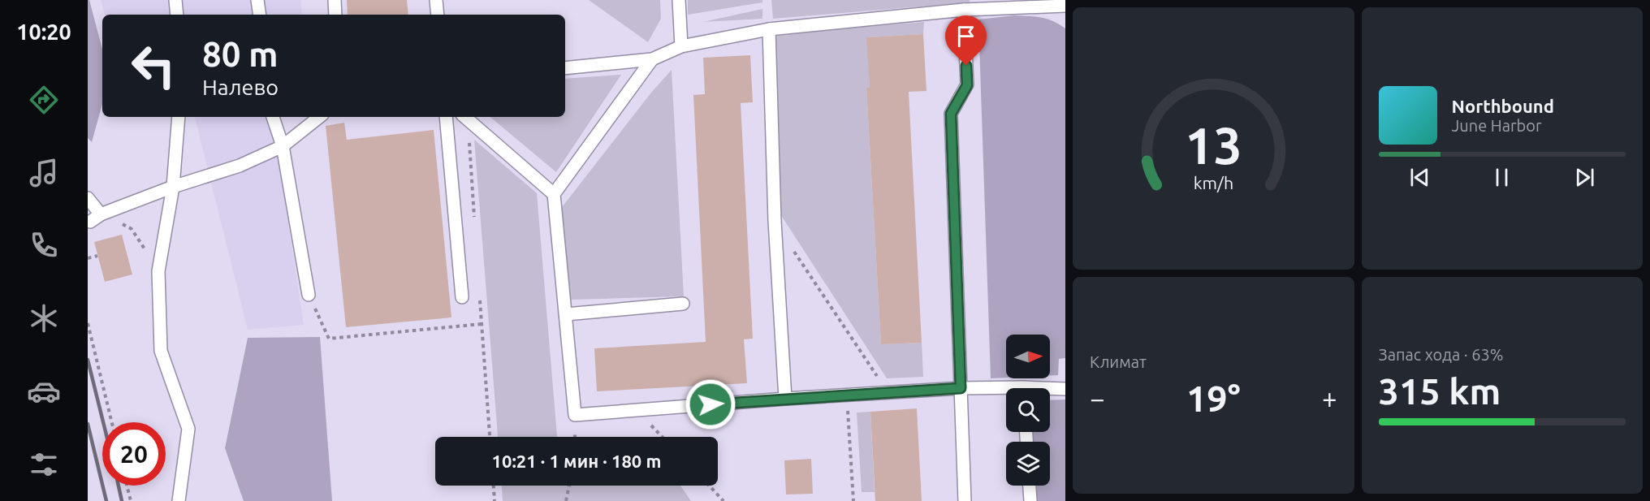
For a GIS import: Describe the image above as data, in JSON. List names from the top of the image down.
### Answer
{
  "north": "right",
  "page": {
    "tabs": "10:20",
    "turn": ["80 m", "Налево"],
    "song": ["Northbound", "June Harbor"],
    "tile": [
      "Климат",
      ["Запас хода · 63%", "315 km"]
    ],
    "heat": ["−", "19°", "+"],
    "limit": "20",
    "trip": "10:21 · 1 мин · 180 m",
    "gauge": ["13", "km/h"]
  }
}
